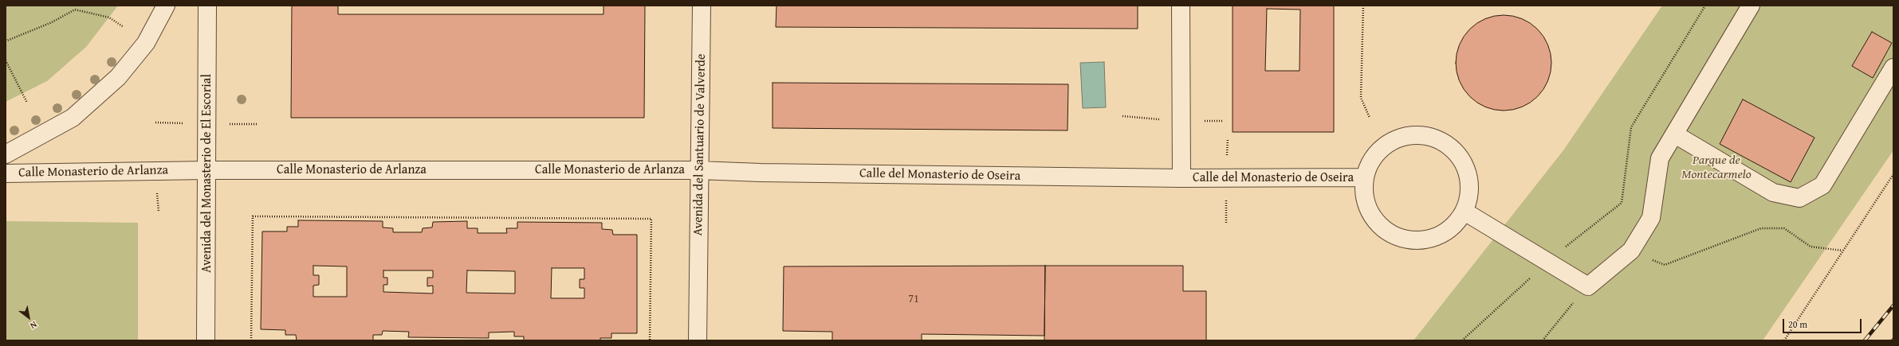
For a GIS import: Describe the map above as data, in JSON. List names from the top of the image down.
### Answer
{
  "streets": {
    "street": [
      "Avenida del Santuario de Valverde",
      "Calle Monasterio de Arlanza",
      "Avenida del Monasterio de El Escorial",
      "Calle del Monasterio de Oseira"
    ]
  },
  "crossings": [
    ["Avenida del Santuario de Valverde", "Calle Monasterio de Arlanza"],
    ["Avenida del Santuario de Valverde", "Calle del Monasterio de Oseira"],
    ["Calle Monasterio de Arlanza", "Avenida del Monasterio de El Escorial"],
    ["Calle Monasterio de Arlanza", "Calle del Monasterio de Oseira"]
  ],
  "parks": ["Parque de Montecarmelo"],
  "house_numbers": ["71"],
  "scale_bar": "20 m",
  "north": "bottom right"
}
